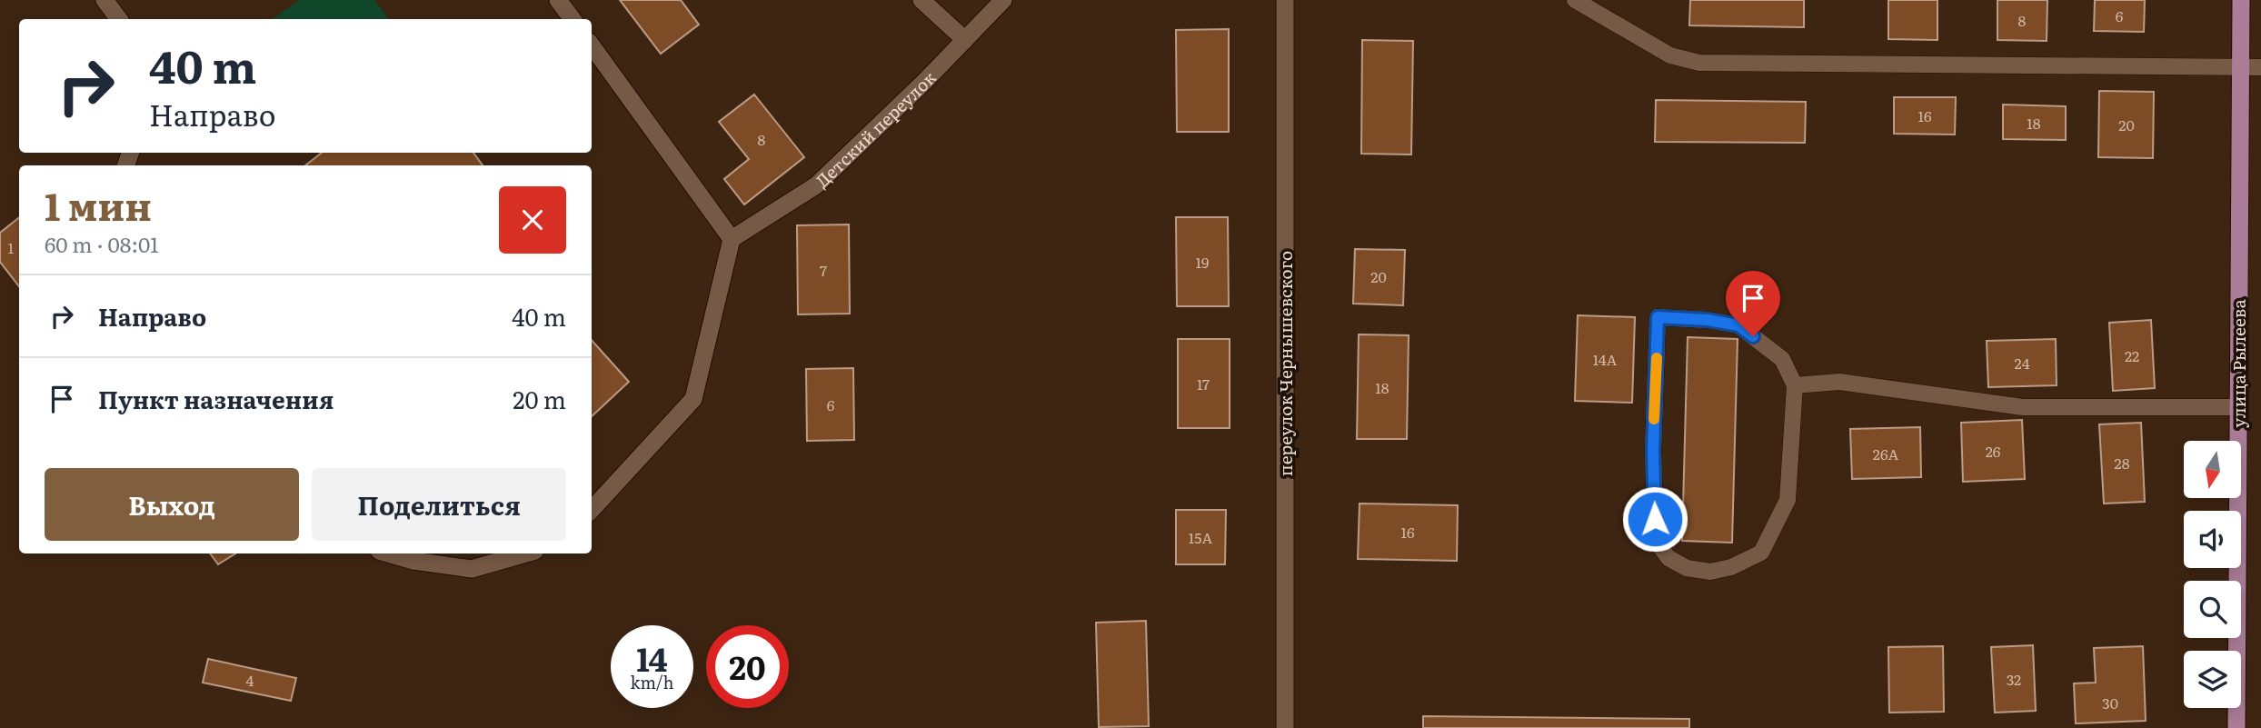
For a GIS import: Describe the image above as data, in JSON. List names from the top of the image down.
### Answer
{
  "streets": {
    "main road": ["улица Рылеева"],
    "street": ["Детский переулок", "переулок Чернышевского"]
  },
  "house_numbers": [
    "6",
    "8",
    "16",
    "18",
    "20",
    "8",
    "1",
    "19",
    "7",
    "20",
    "22",
    "14А",
    "24",
    "17",
    "18",
    "6",
    "26",
    "26А",
    "28",
    "16",
    "15А",
    "32",
    "4",
    "30"
  ],
  "north": "bottom",
  "page": {
    "turn": ["40 m", "Направо"],
    "heading": ["1 мин", "60 m · 08:01"],
    "list": [
      {
        "name": "Направо",
        "value": "40 m"
      },
      {
        "name": "Пункт назначения",
        "value": "20 m"
      }
    ],
    "buttons": ["Выход", "Поделиться"],
    "speed": "14 km/h",
    "limit": "20"
  }
}
